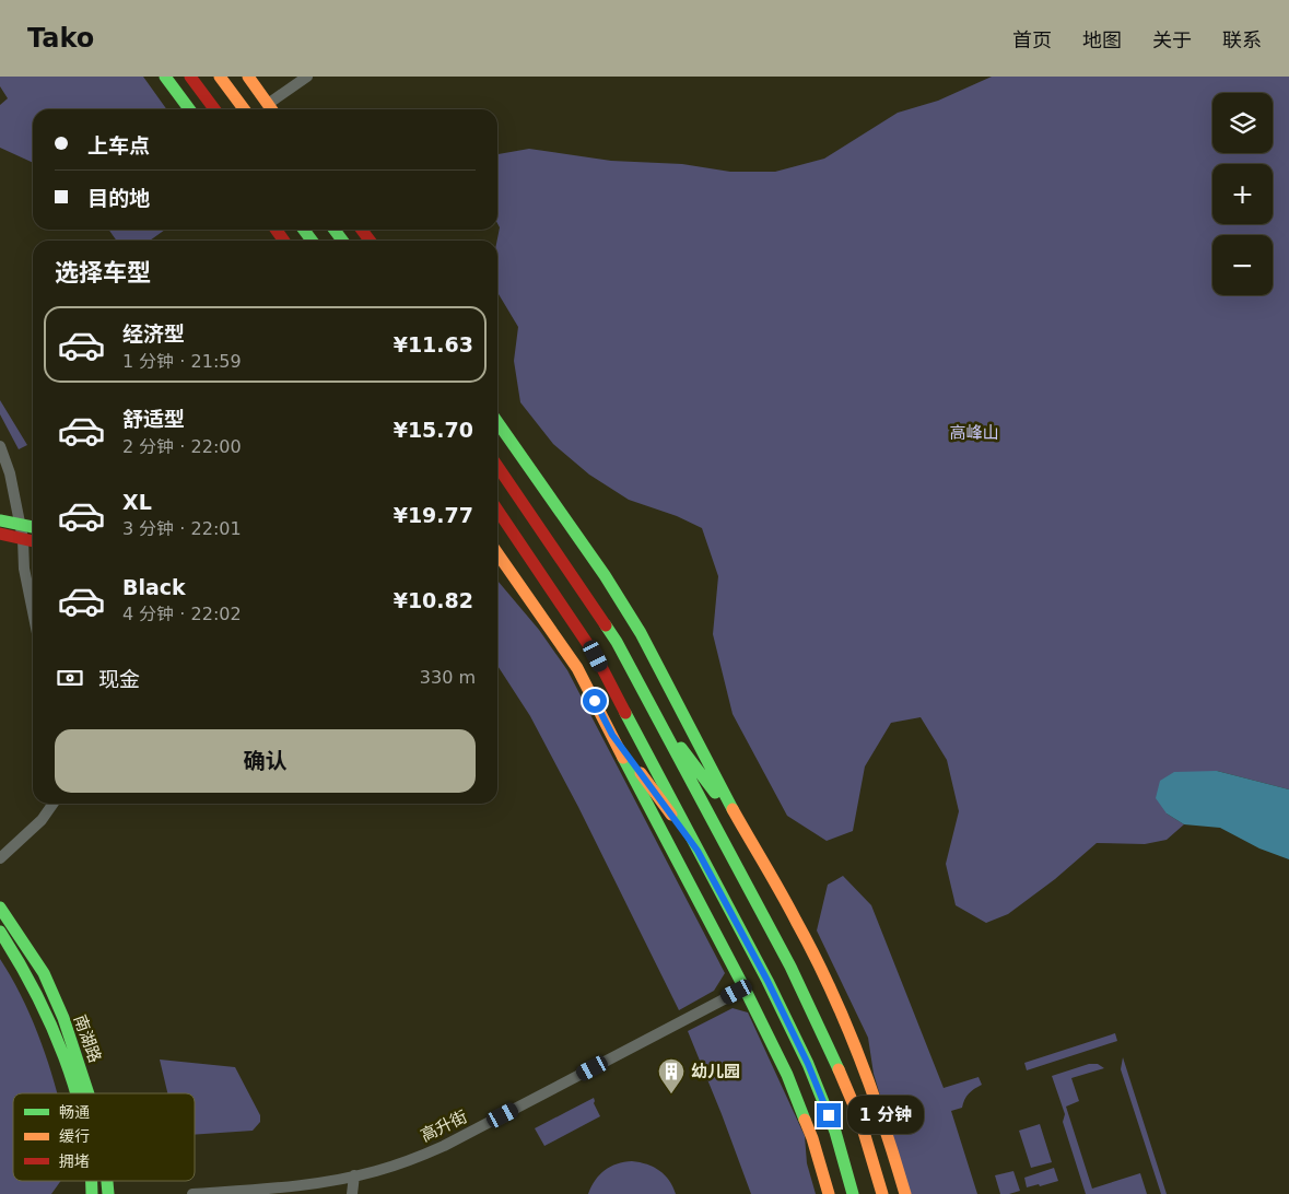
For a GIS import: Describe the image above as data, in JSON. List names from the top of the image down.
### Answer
{
  "streets": {
    "main road": ["南湖路"],
    "street": ["高升街"]
  },
  "parks": ["高峰山"],
  "places": {
    "building": ["幼儿园"]
  },
  "legend": ["畅通", "缓行", "拥堵"],
  "page": {
    "header": "Tako",
    "nav": [
      "首页",
      "地图",
      "关于",
      "联系"
    ],
    "map_buttons": ["+", "−"],
    "banner": ["上车点", "目的地"],
    "heading": "选择车型",
    "list": [
      {
        "name": "经济型",
        "note": "1 分钟 · 21:59",
        "value": "¥11.63"
      },
      {
        "name": "舒适型",
        "note": "2 分钟 · 22:00",
        "value": "¥15.70"
      },
      {
        "name": "XL",
        "note": "3 分钟 · 22:01",
        "value": "¥19.77"
      },
      {
        "name": "Black",
        "note": "4 分钟 · 22:02",
        "value": "¥10.82"
      }
    ],
    "pay": ["现金", "330 m"],
    "buttons": "确认",
    "bubble": "1 分钟"
  }
}
